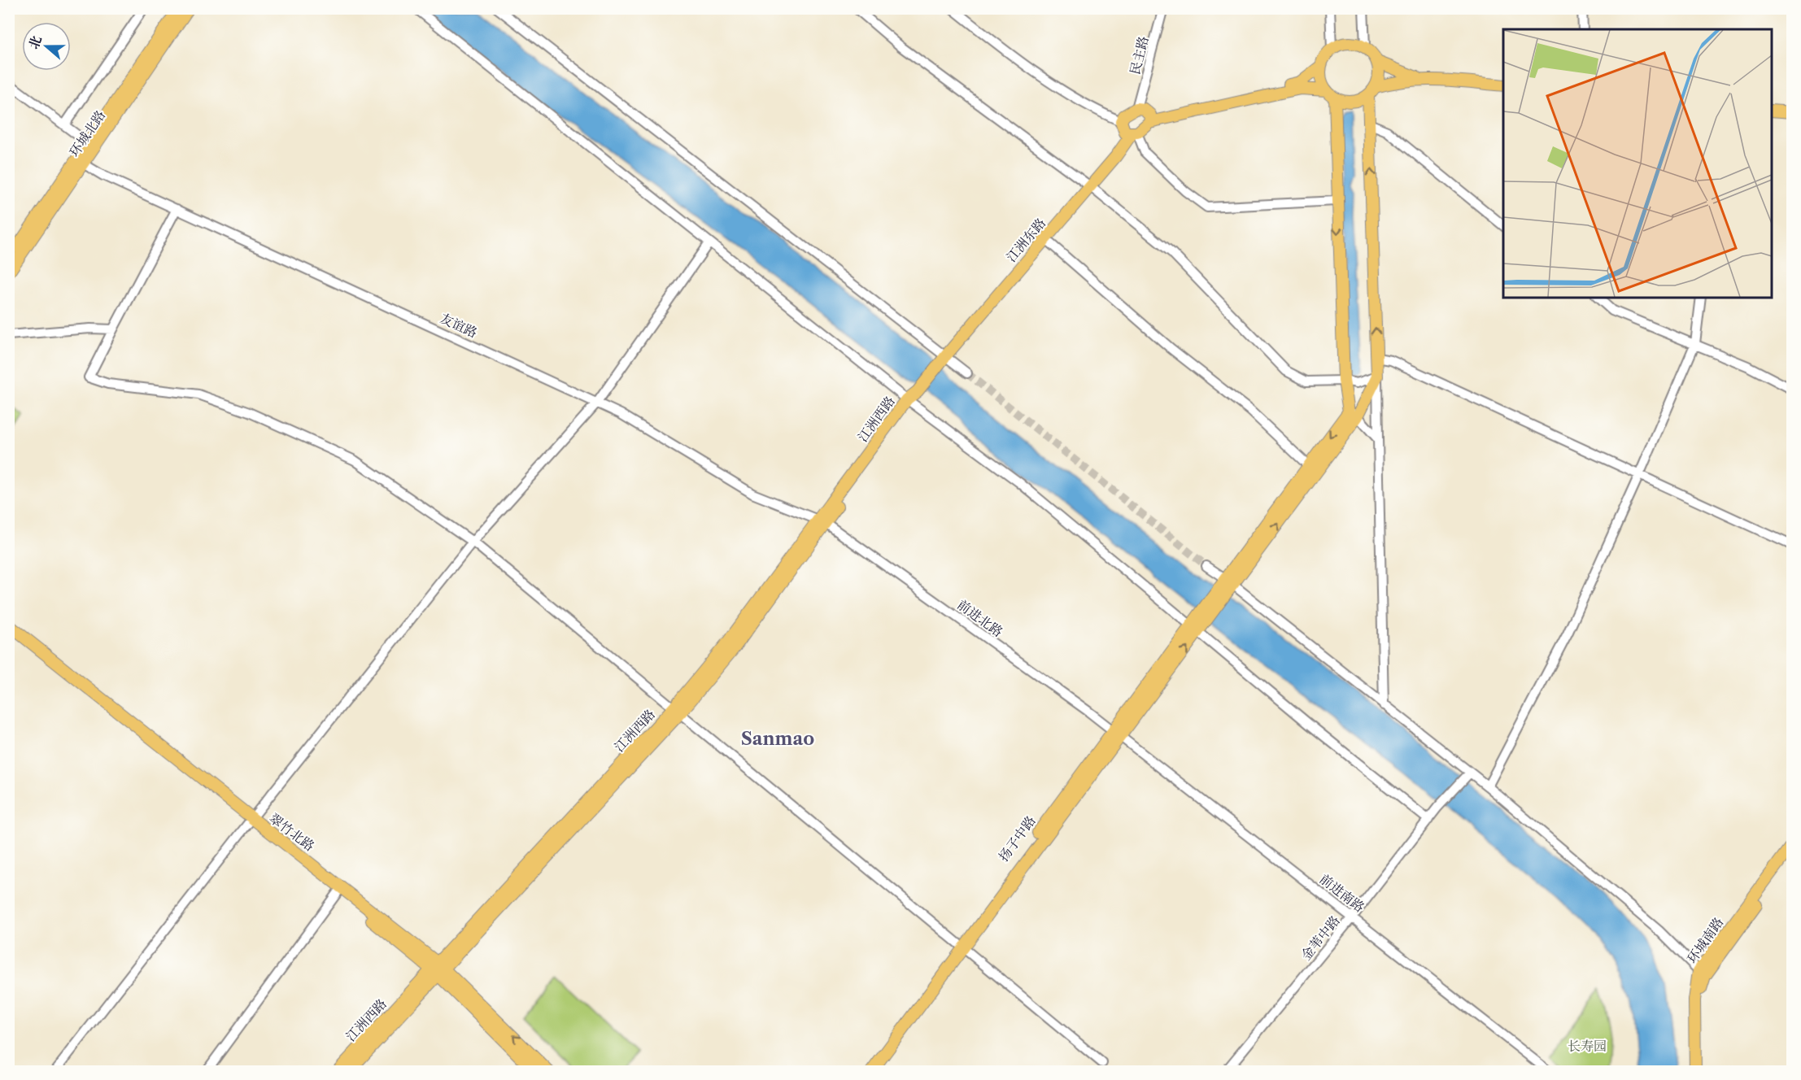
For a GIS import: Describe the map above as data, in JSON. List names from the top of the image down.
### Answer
{
  "streets": {
    "main road": [
      "环城北路",
      "江洲东路",
      "江洲西路",
      "翠竹北路",
      "扬子中路",
      "环城南路"
    ],
    "street": [
      "民主路",
      "友谊路",
      "前进北路",
      "前进南路",
      "金苇中路"
    ]
  },
  "crossings": [
    ["民主路", "江洲东路"],
    ["环城北路", "友谊路"],
    ["江洲东路", "江洲西路"],
    ["友谊路", "江洲西路"],
    ["友谊路", "前进北路"],
    ["江洲西路", "前进北路"],
    ["江洲西路", "翠竹北路"],
    ["前进北路", "扬子中路"],
    ["前进北路", "前进南路"],
    ["扬子中路", "前进南路"],
    ["前进南路", "金苇中路"]
  ],
  "districts": ["Sanmao"],
  "parks": ["长寿园"],
  "north": "left"
}
